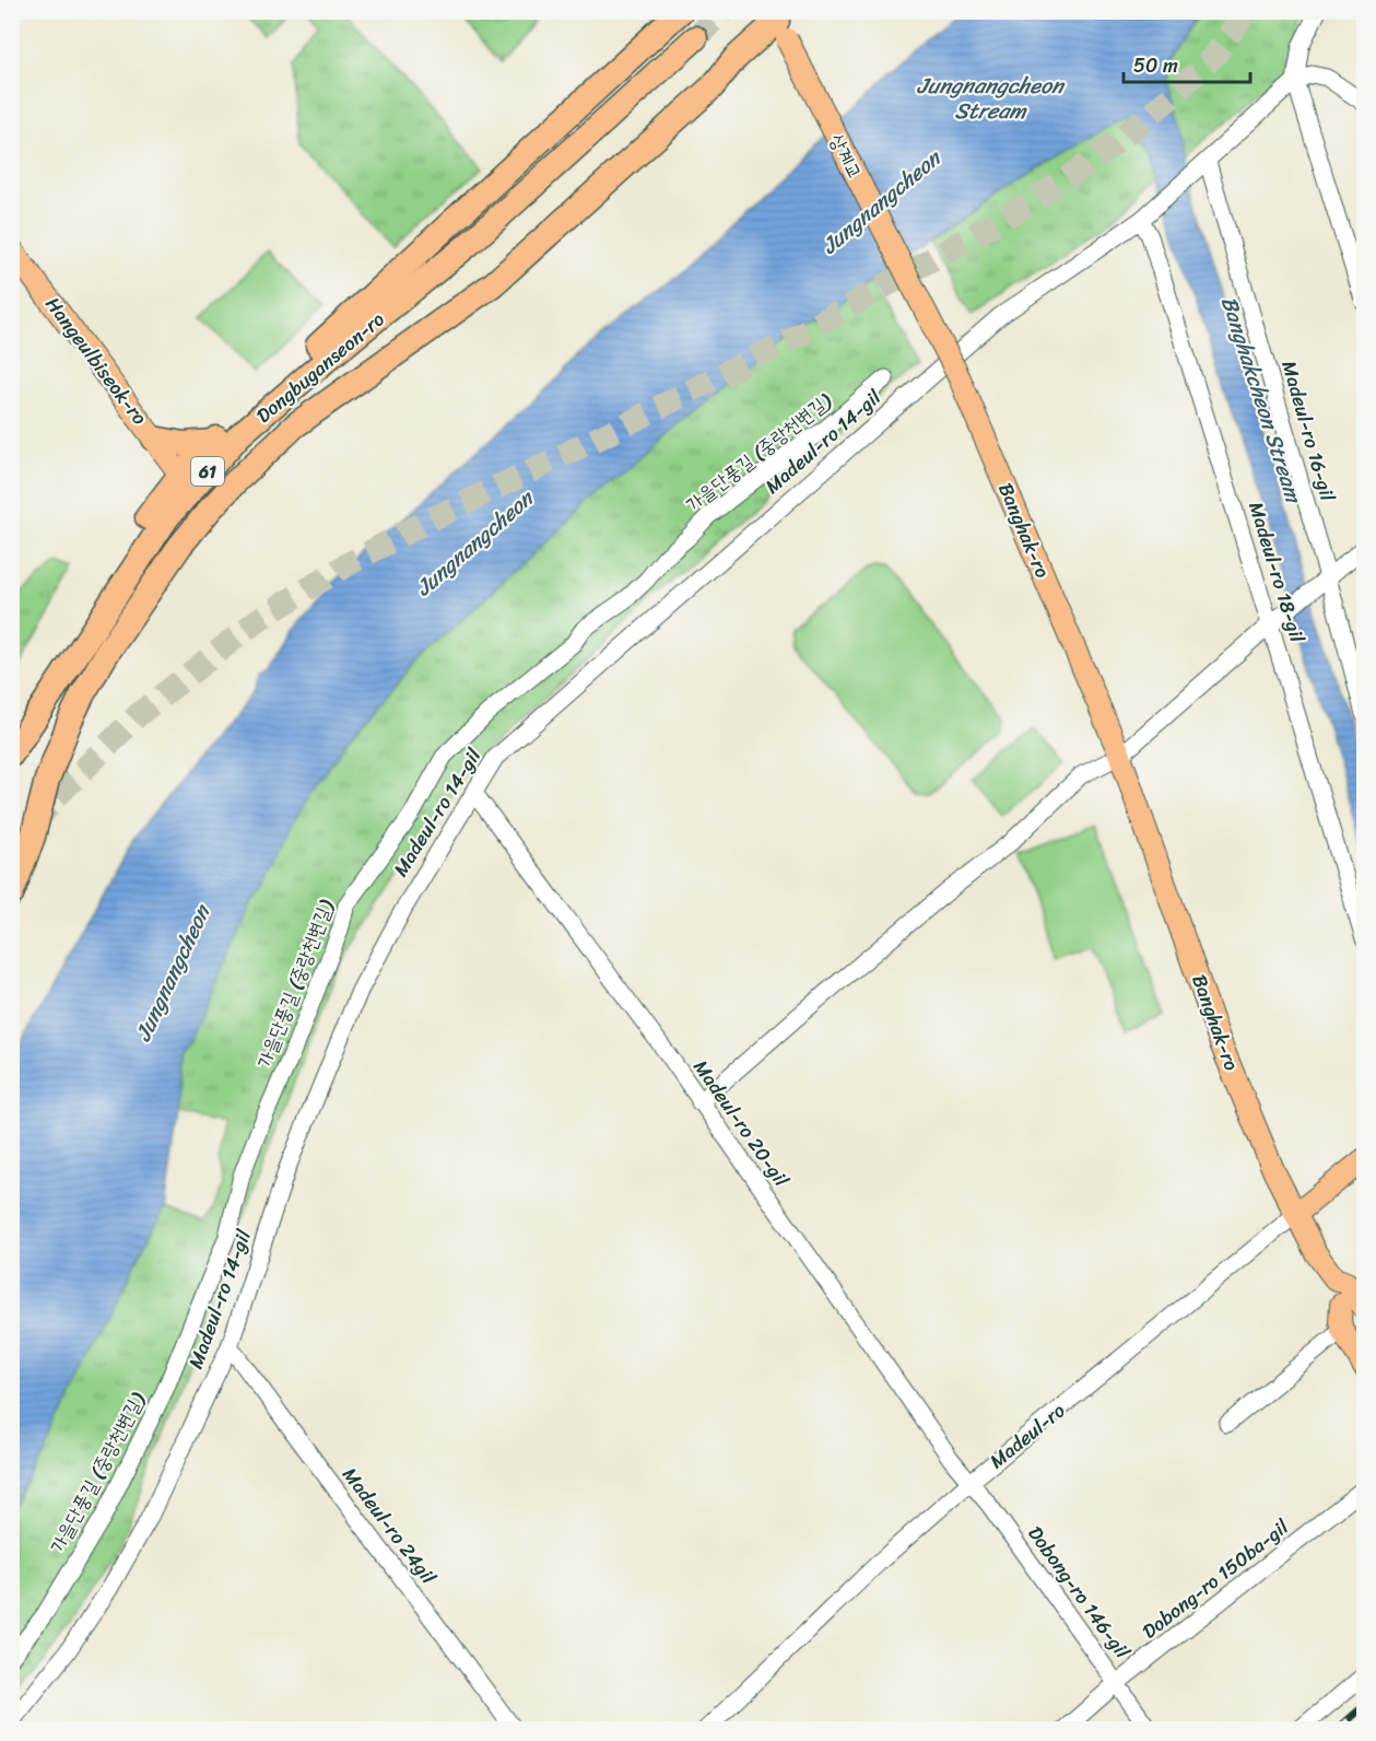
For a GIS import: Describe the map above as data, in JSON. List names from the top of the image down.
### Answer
{
  "streets": {
    "highway": ["Dongbuganseon-ro", "61"],
    "main road": [
      "상계교",
      "Hangeulbiseok-ro",
      "Banghak-ro",
      "Madeul-ro"
    ],
    "street": [
      "Madeul-ro 16-gil",
      "Madeul-ro 14-gil",
      "가을단풍길 (중랑천변길)",
      "Madeul-ro 18-gil",
      "Madeul-ro 20-gil",
      "Madeul-ro 24gil",
      "Dobong-ro 150ba-gil",
      "Dobong-ro 146-gil"
    ]
  },
  "crossings": [
    ["상계교", "Banghak-ro"],
    ["Madeul-ro 16-gil", "Madeul-ro 14-gil"],
    ["Madeul-ro 14-gil", "Madeul-ro 18-gil"],
    ["Madeul-ro 14-gil", "Madeul-ro 20-gil"],
    ["Madeul-ro 14-gil", "Madeul-ro 24gil"],
    ["Banghak-ro", "Madeul-ro"],
    ["Madeul-ro 20-gil", "Madeul-ro"],
    ["Madeul-ro 20-gil", "Dobong-ro 146-gil"],
    ["Madeul-ro", "Dobong-ro 146-gil"],
    ["Dobong-ro 150ba-gil", "Dobong-ro 146-gil"]
  ],
  "water": ["Jungnangcheon Stream", "Jungnangcheon", "Banghakcheon Stream"],
  "scale_bar": "50 m"
}
